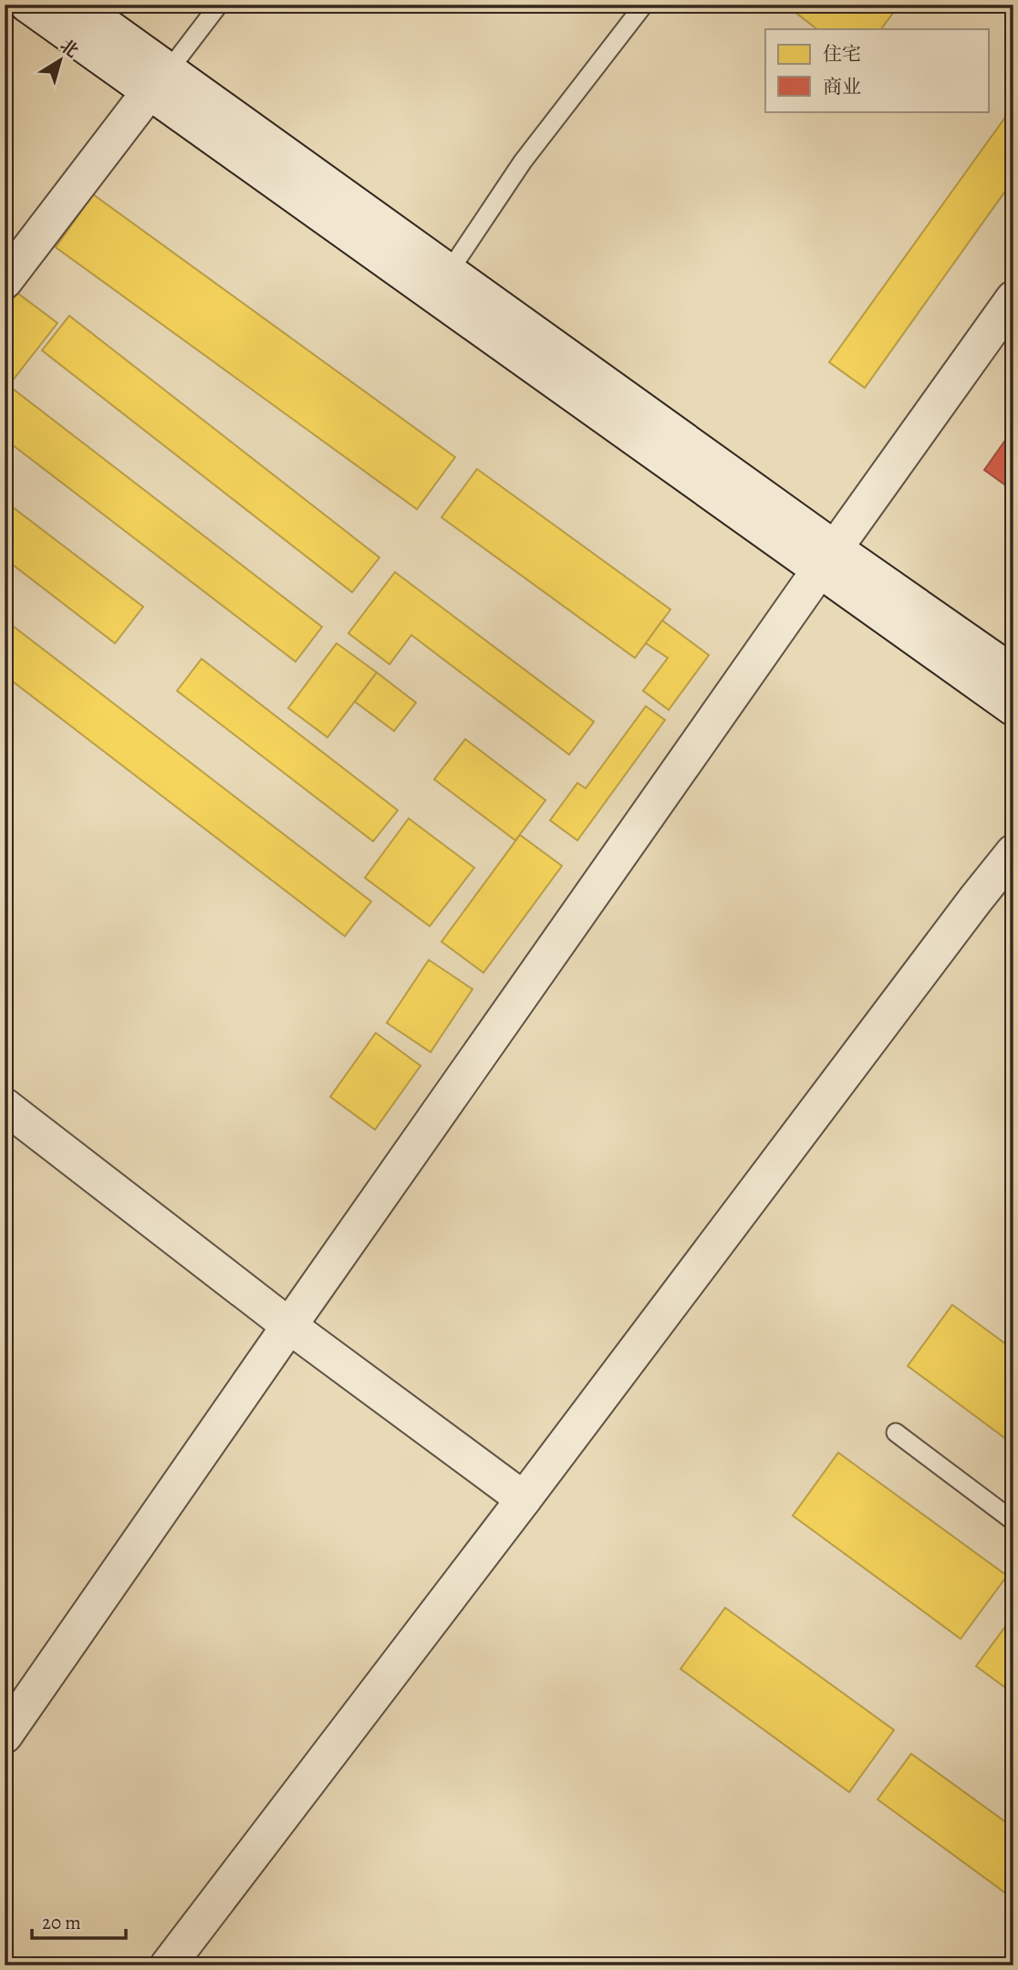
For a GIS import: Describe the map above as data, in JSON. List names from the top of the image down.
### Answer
{
  "legend": ["住宅", "商业"],
  "scale_bar": "20 m",
  "north": "top right"
}
